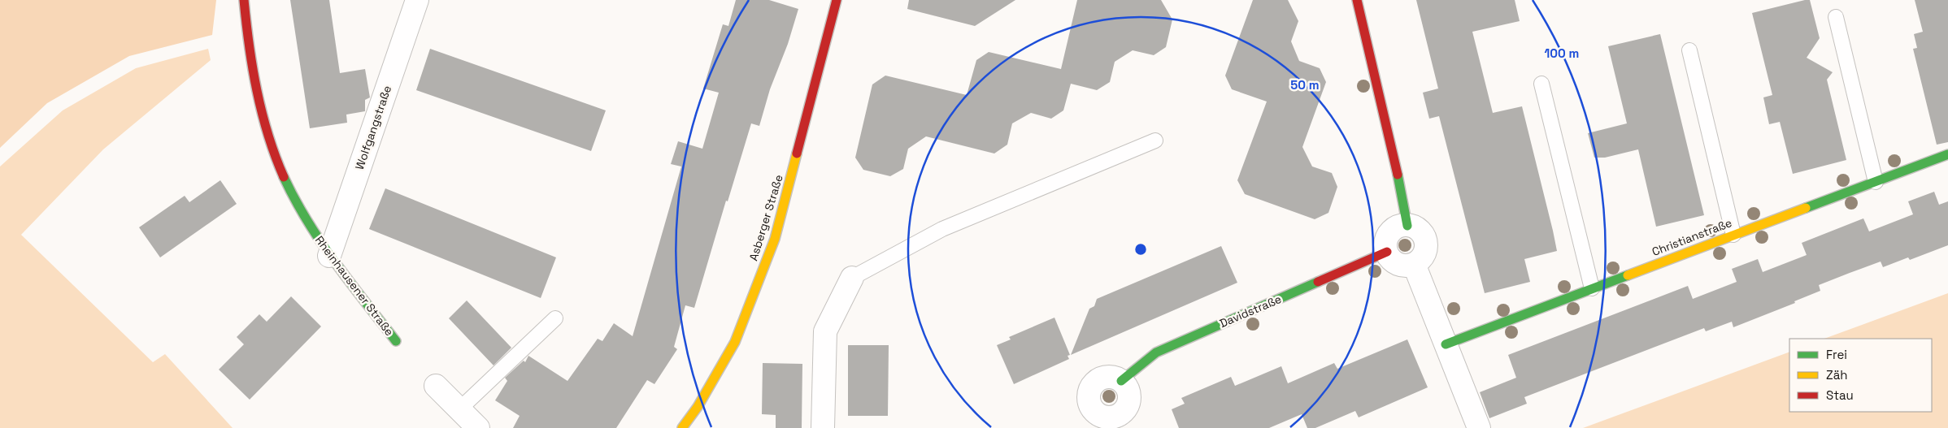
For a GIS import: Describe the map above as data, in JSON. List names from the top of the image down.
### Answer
{
  "streets": {
    "street": [
      "Wolfgangstraße",
      "Asberger Straße",
      "Christianstraße",
      "Rheinhausener Straße",
      "Davidstraße"
    ]
  },
  "crossings": [
    ["Wolfgangstraße", "Rheinhausener Straße"]
  ],
  "legend": ["Frei", "Zäh", "Stau"],
  "rings": ["100 m", "50 m"]
}
